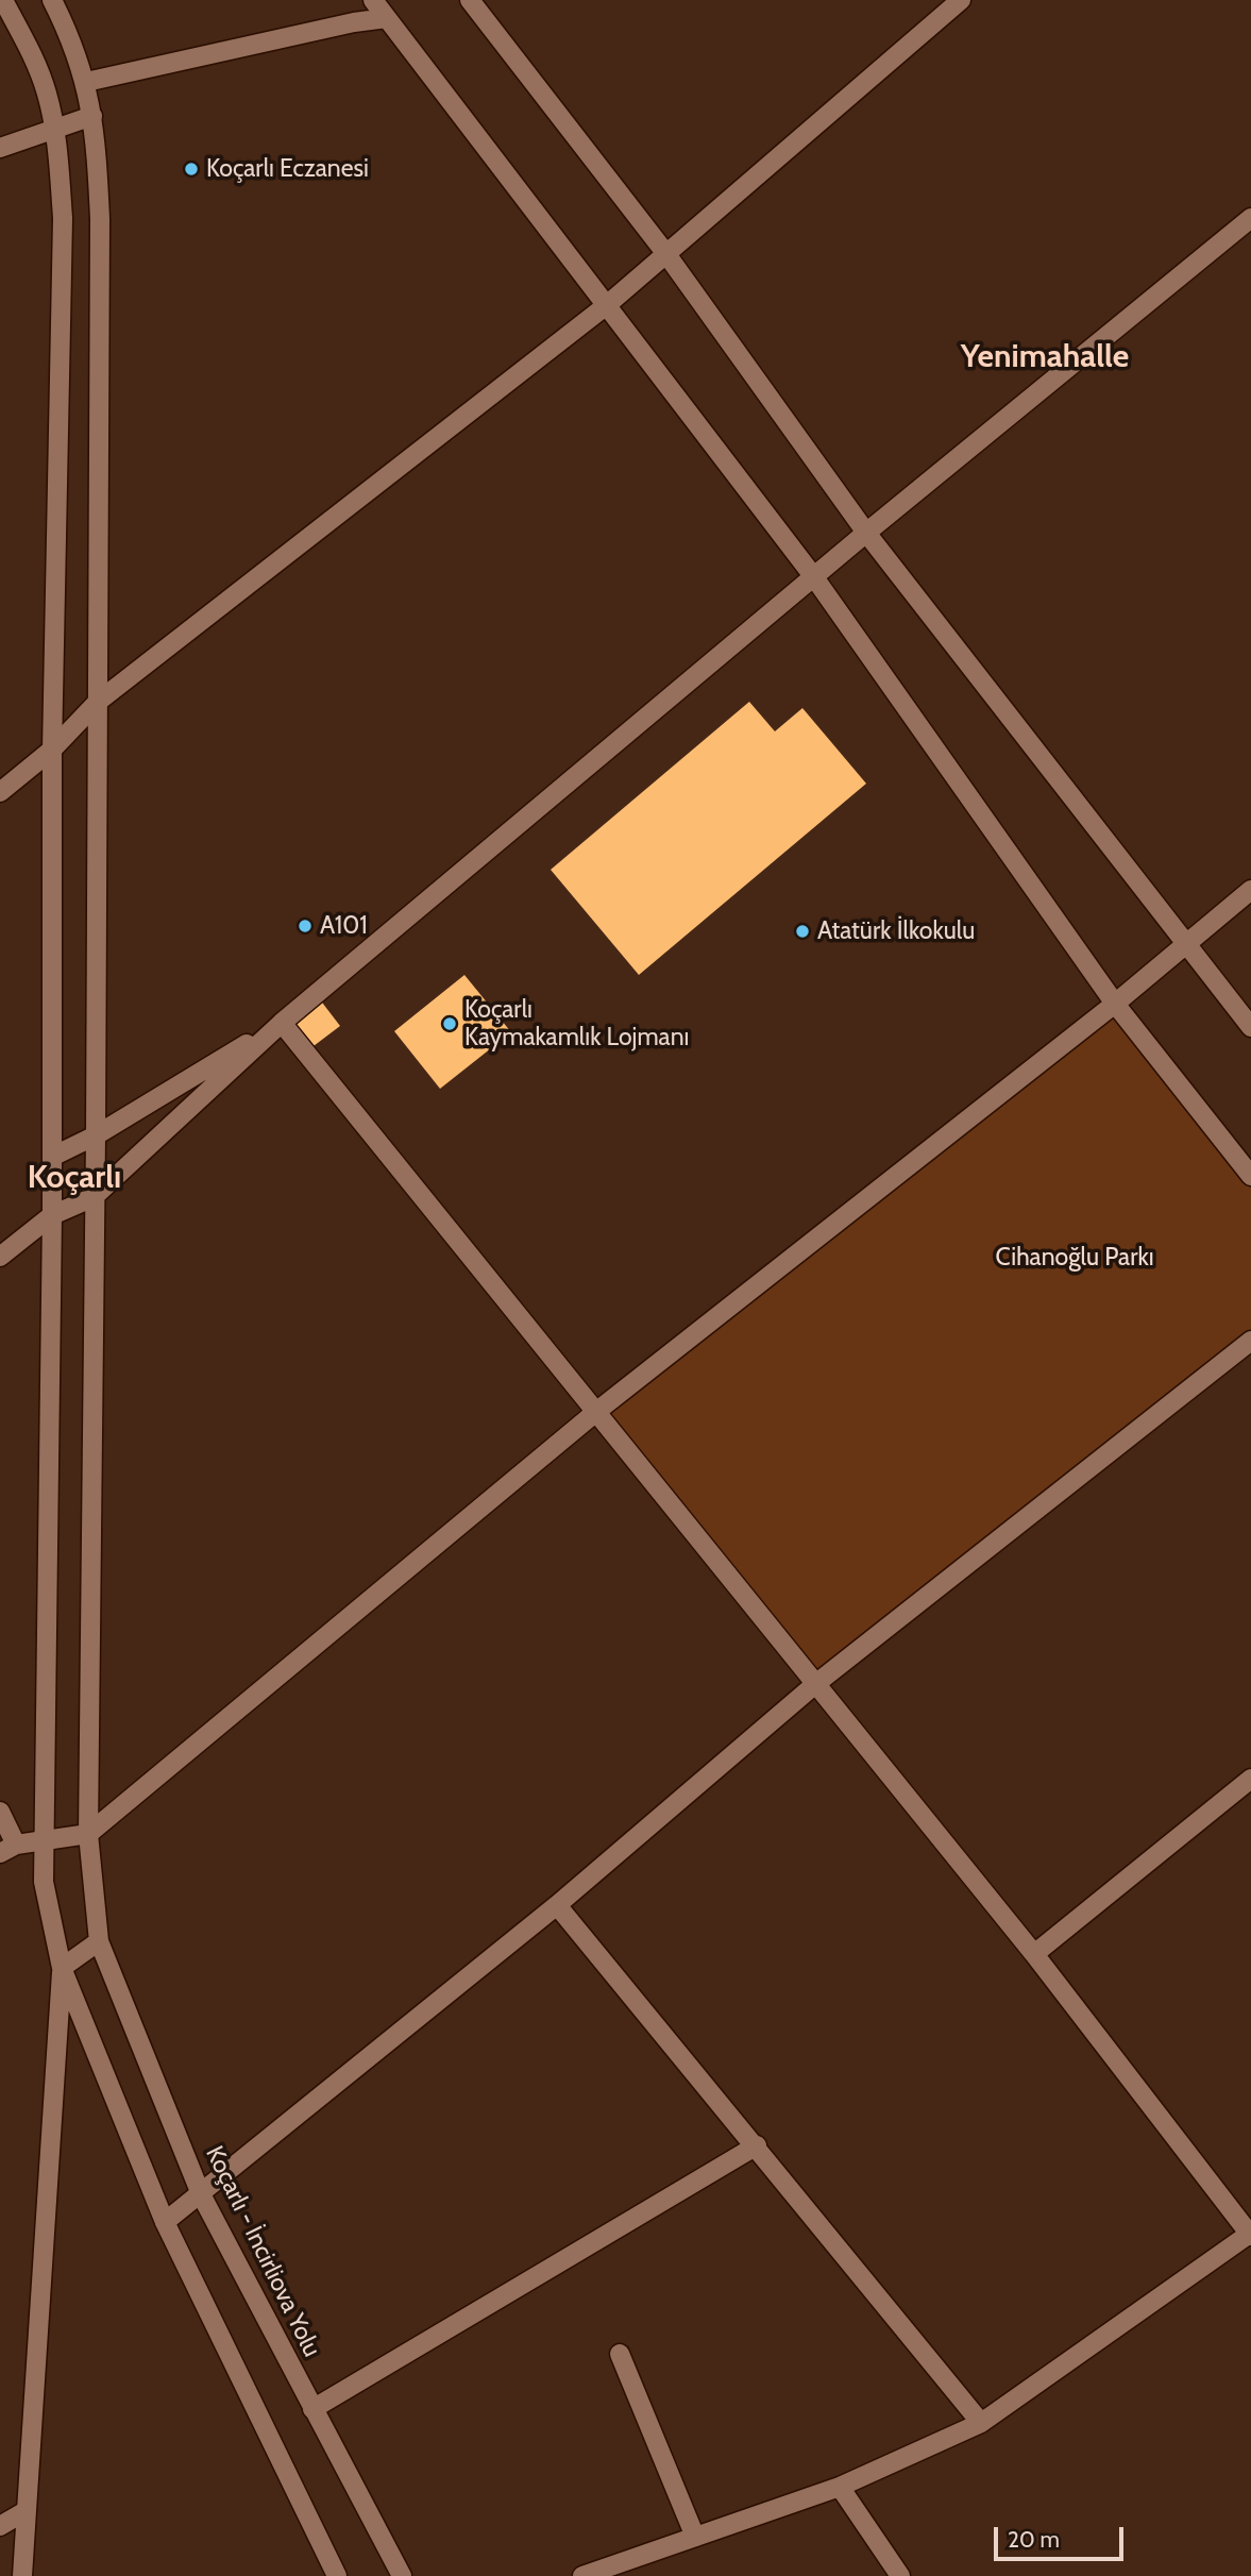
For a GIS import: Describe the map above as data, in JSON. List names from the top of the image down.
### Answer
{
  "streets": {
    "street": ["Koçarlı - İncirliova Yolu"]
  },
  "districts": ["Yenimahalle", "Koçarlı"],
  "parks": ["Cihanoğlu Parkı"],
  "places": [
    "Koçarlı Eczanesi",
    "A101",
    "Atatürk İlkokulu",
    "Koçarlı Kaymakamlık Lojmanı"
  ],
  "scale_bar": "20 m"
}
